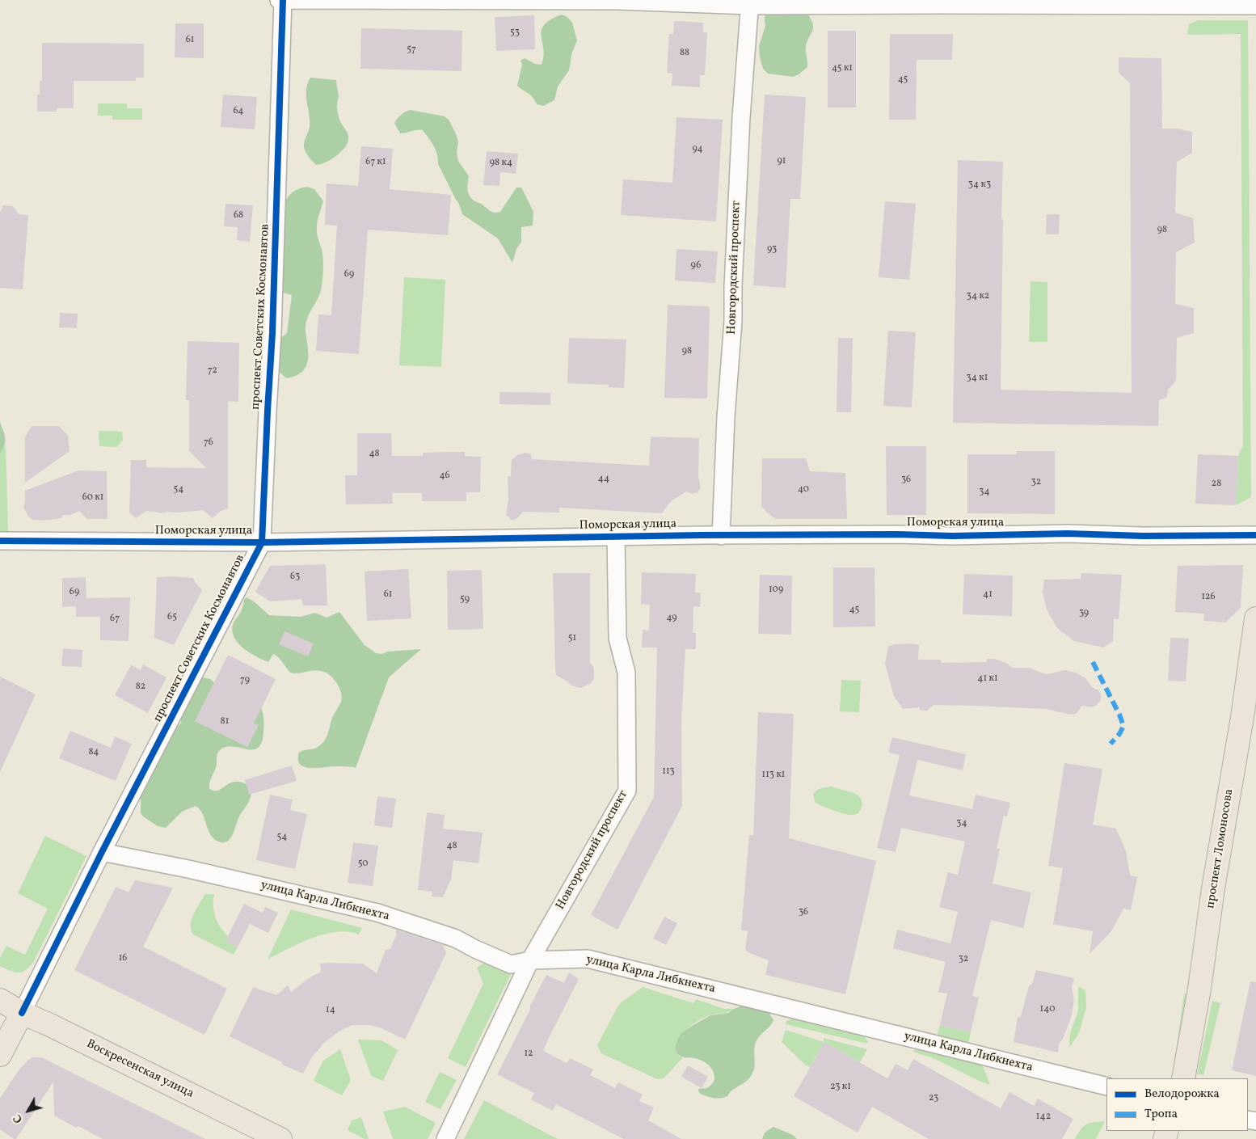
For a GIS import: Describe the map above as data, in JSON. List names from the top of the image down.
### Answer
{
  "streets": {
    "main road": ["проспект Советских Космонавтов", "проспект Ломоносова", "Воскресенская улица"],
    "street": ["Новгородский проспект", "Поморская улица", "улица Карла Либкнехта"]
  },
  "crossings": [
    ["Новгородский проспект", "Поморская улица"],
    ["Новгородский проспект", "улица Карла Либкнехта"],
    ["проспект Советских Космонавтов", "Поморская улица"],
    ["проспект Советских Космонавтов", "улица Карла Либкнехта"],
    ["проспект Советских Космонавтов", "Воскресенская улица"]
  ],
  "house_numbers": [
    "53",
    "61",
    "57",
    "88",
    "45 к1",
    "45",
    "64",
    "94",
    "91",
    "67 к1",
    "98 к4",
    "34 к3",
    "68",
    "98",
    "93",
    "96",
    "69",
    "34 к2",
    "98",
    "72",
    "34 к1",
    "76",
    "48",
    "46",
    "44",
    "36",
    "32",
    "28",
    "54",
    "40",
    "34",
    "60 к1",
    "63",
    "109",
    "69",
    "61",
    "41",
    "126",
    "59",
    "45",
    "39",
    "65",
    "49",
    "67",
    "51",
    "41 к1",
    "79",
    "82",
    "81",
    "84",
    "113",
    "113 к1",
    "34",
    "54",
    "48",
    "50",
    "36",
    "16",
    "32",
    "140",
    "14",
    "12",
    "23 к1",
    "23",
    "142"
  ],
  "legend": ["Велодорожка", "Тропа"],
  "north": "bottom left"
}
